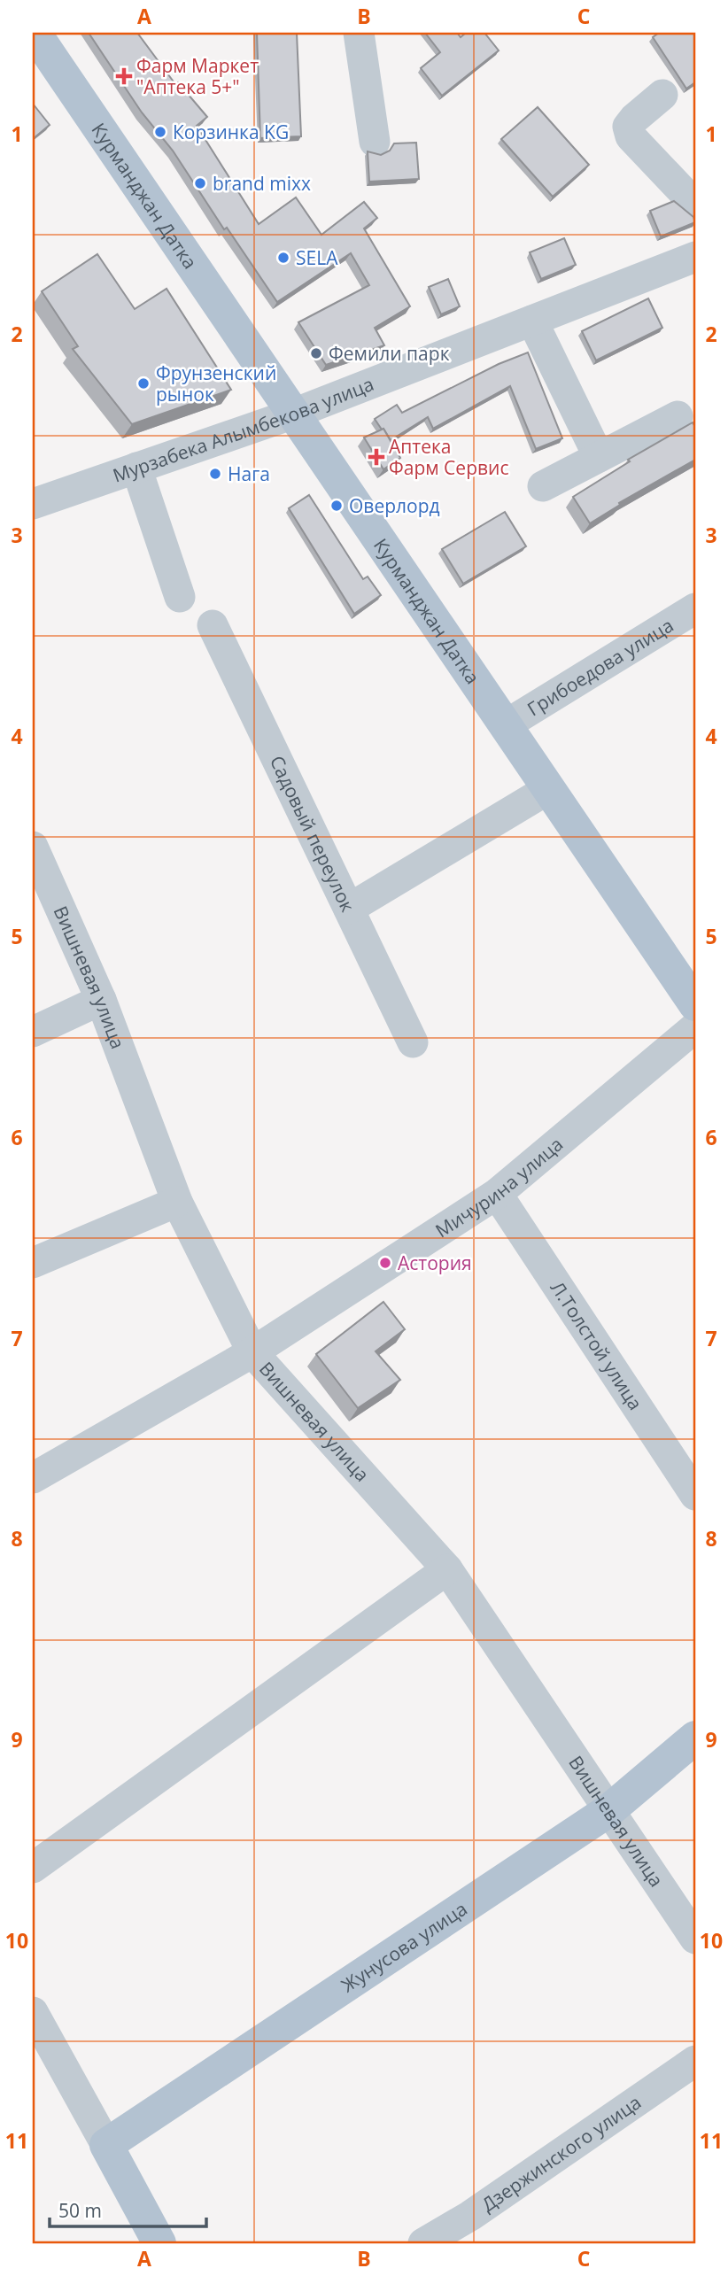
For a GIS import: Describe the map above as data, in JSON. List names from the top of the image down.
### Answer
{
  "streets": {
    "main road": ["Курманджан Датка", "Жунусова улица"],
    "street": [
      "Мурзабека Алымбекова улица",
      "Грибоедова улица",
      "Садовый переулок",
      "Вишневая улица",
      "Мичурина улица",
      "Л.Толстой улица",
      "Дзержинского улица"
    ]
  },
  "crossings": [
    ["Курманджан Датка", "Мурзабека Алымбекова улица"],
    ["Курманджан Датка", "Грибоедова улица"],
    ["Вишневая улица", "Мичурина улица"],
    ["Вишневая улица", "Жунусова улица"],
    ["Мичурина улица", "Л.Толстой улица"]
  ],
  "places": {
    "health": ["Фарм Маркет \"Аптека 5+\"", "Аптека Фарм Сервис"],
    "other": [
      "Корзинка KG",
      "brand mixx",
      "SELA",
      "Фемили парк",
      "Фрунзенский рынок",
      "Нага",
      "Оверлорд",
      "Астория"
    ]
  },
  "scale_bar": "50 m",
  "grid": {
    "columns": ["A", "B", "C"],
    "rows": [
      "1",
      "2",
      "3",
      "4",
      "5",
      "6",
      "7",
      "8",
      "9",
      "10",
      "11"
    ]
  }
}
